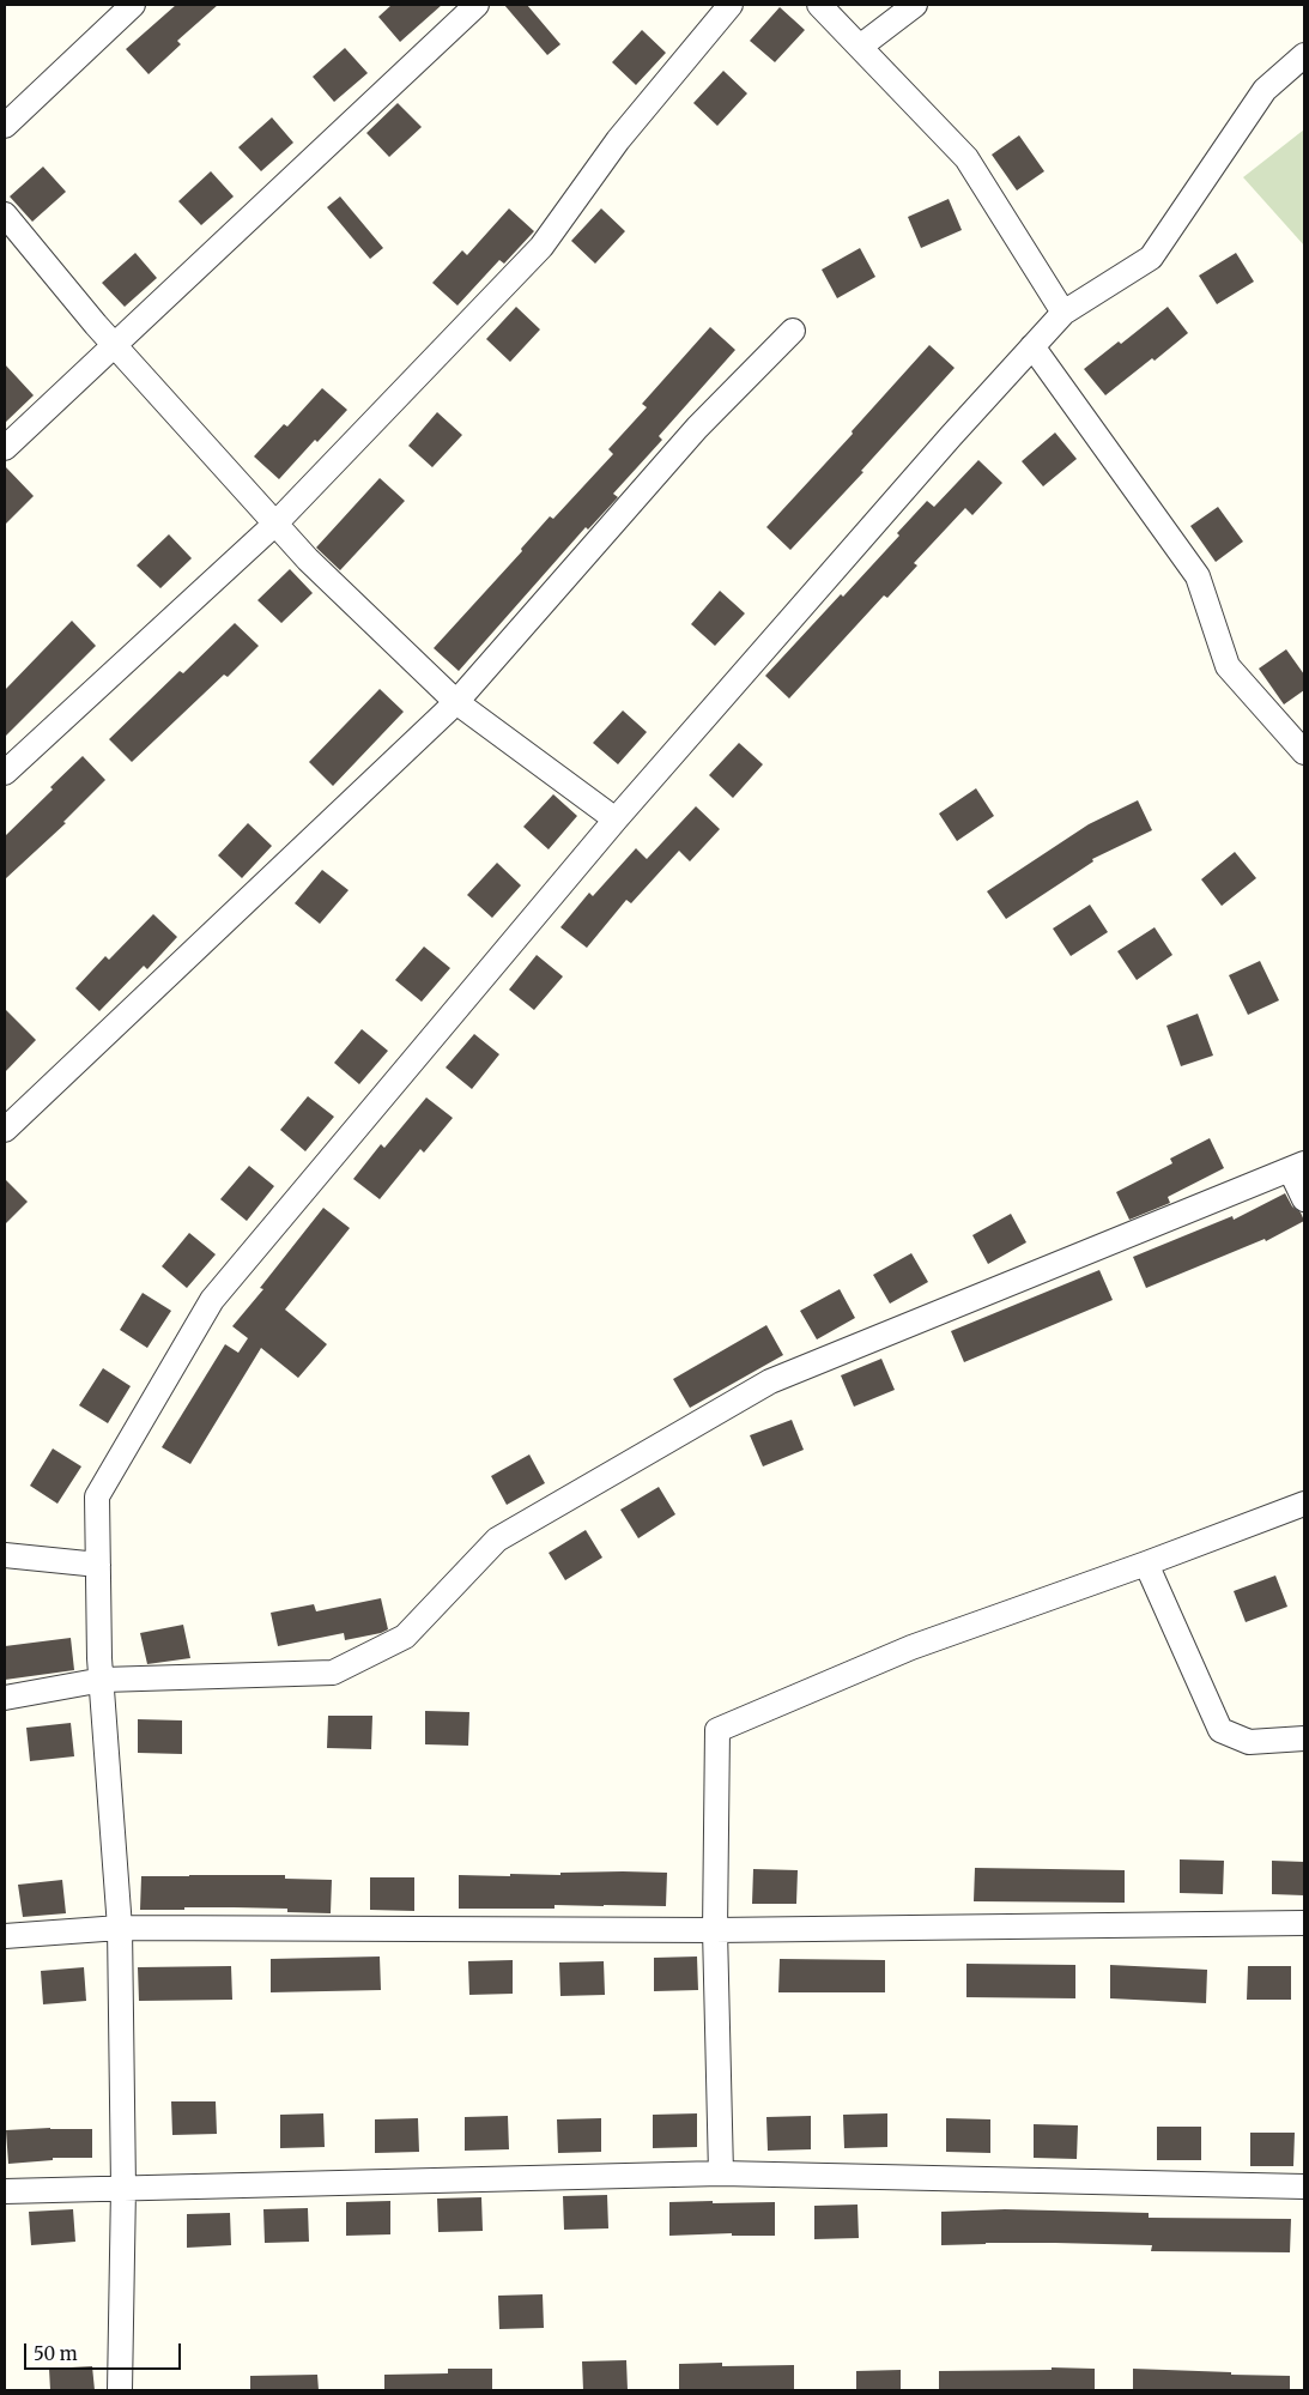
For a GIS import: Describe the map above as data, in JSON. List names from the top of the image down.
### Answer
{
  "scale_bar": "50 m"
}
